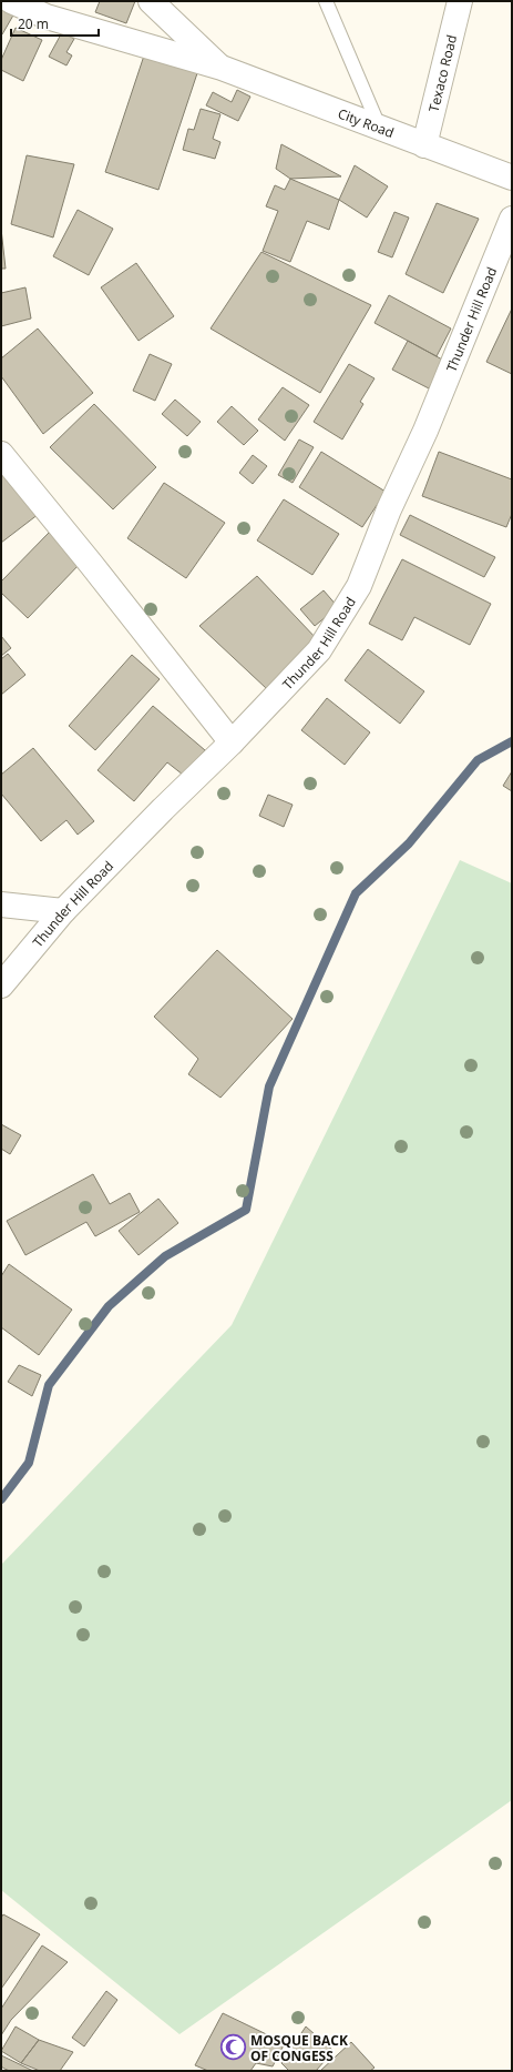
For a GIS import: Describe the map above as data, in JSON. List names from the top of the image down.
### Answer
{
  "streets": {
    "street": ["Texaco Road", "City Road", "Thunder Hill Road"]
  },
  "crossings": [
    ["Texaco Road", "City Road"]
  ],
  "places": {
    "mosque": ["MOSQUE BACK OF CONGESS"]
  },
  "scale_bar": "20 m"
}
